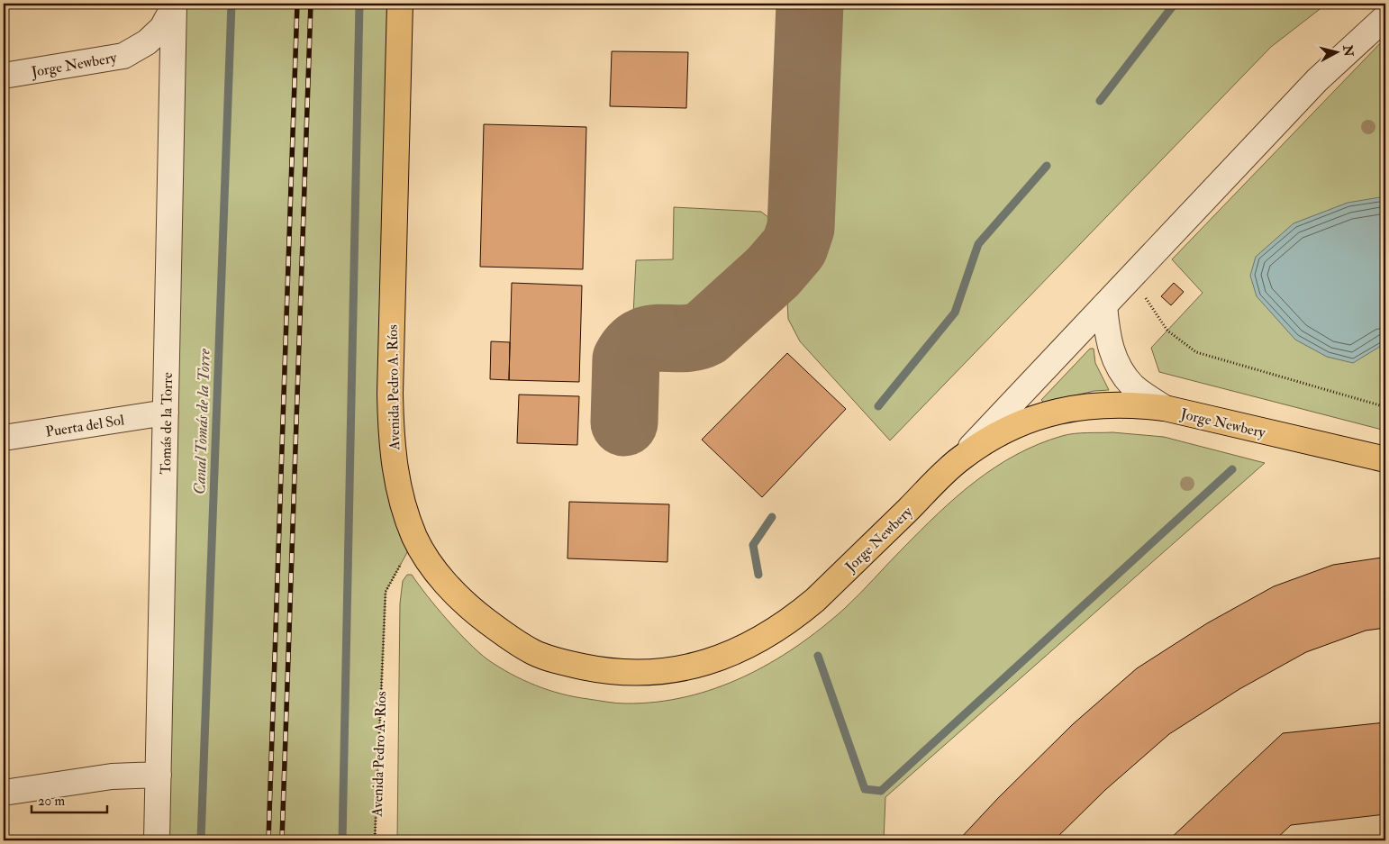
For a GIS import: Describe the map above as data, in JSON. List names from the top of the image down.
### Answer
{
  "streets": {
    "main road": ["Jorge Newbery", "Avenida Pedro A. Ríos"],
    "street": ["Tomás de la Torre", "Puerta del Sol"]
  },
  "crossings": [
    ["Jorge Newbery", "Avenida Pedro A. Ríos"],
    ["Jorge Newbery", "Tomás de la Torre"],
    ["Tomás de la Torre", "Puerta del Sol"]
  ],
  "water": ["Canal Tomás de la Torre"],
  "scale_bar": "20 m",
  "north": "right"
}
